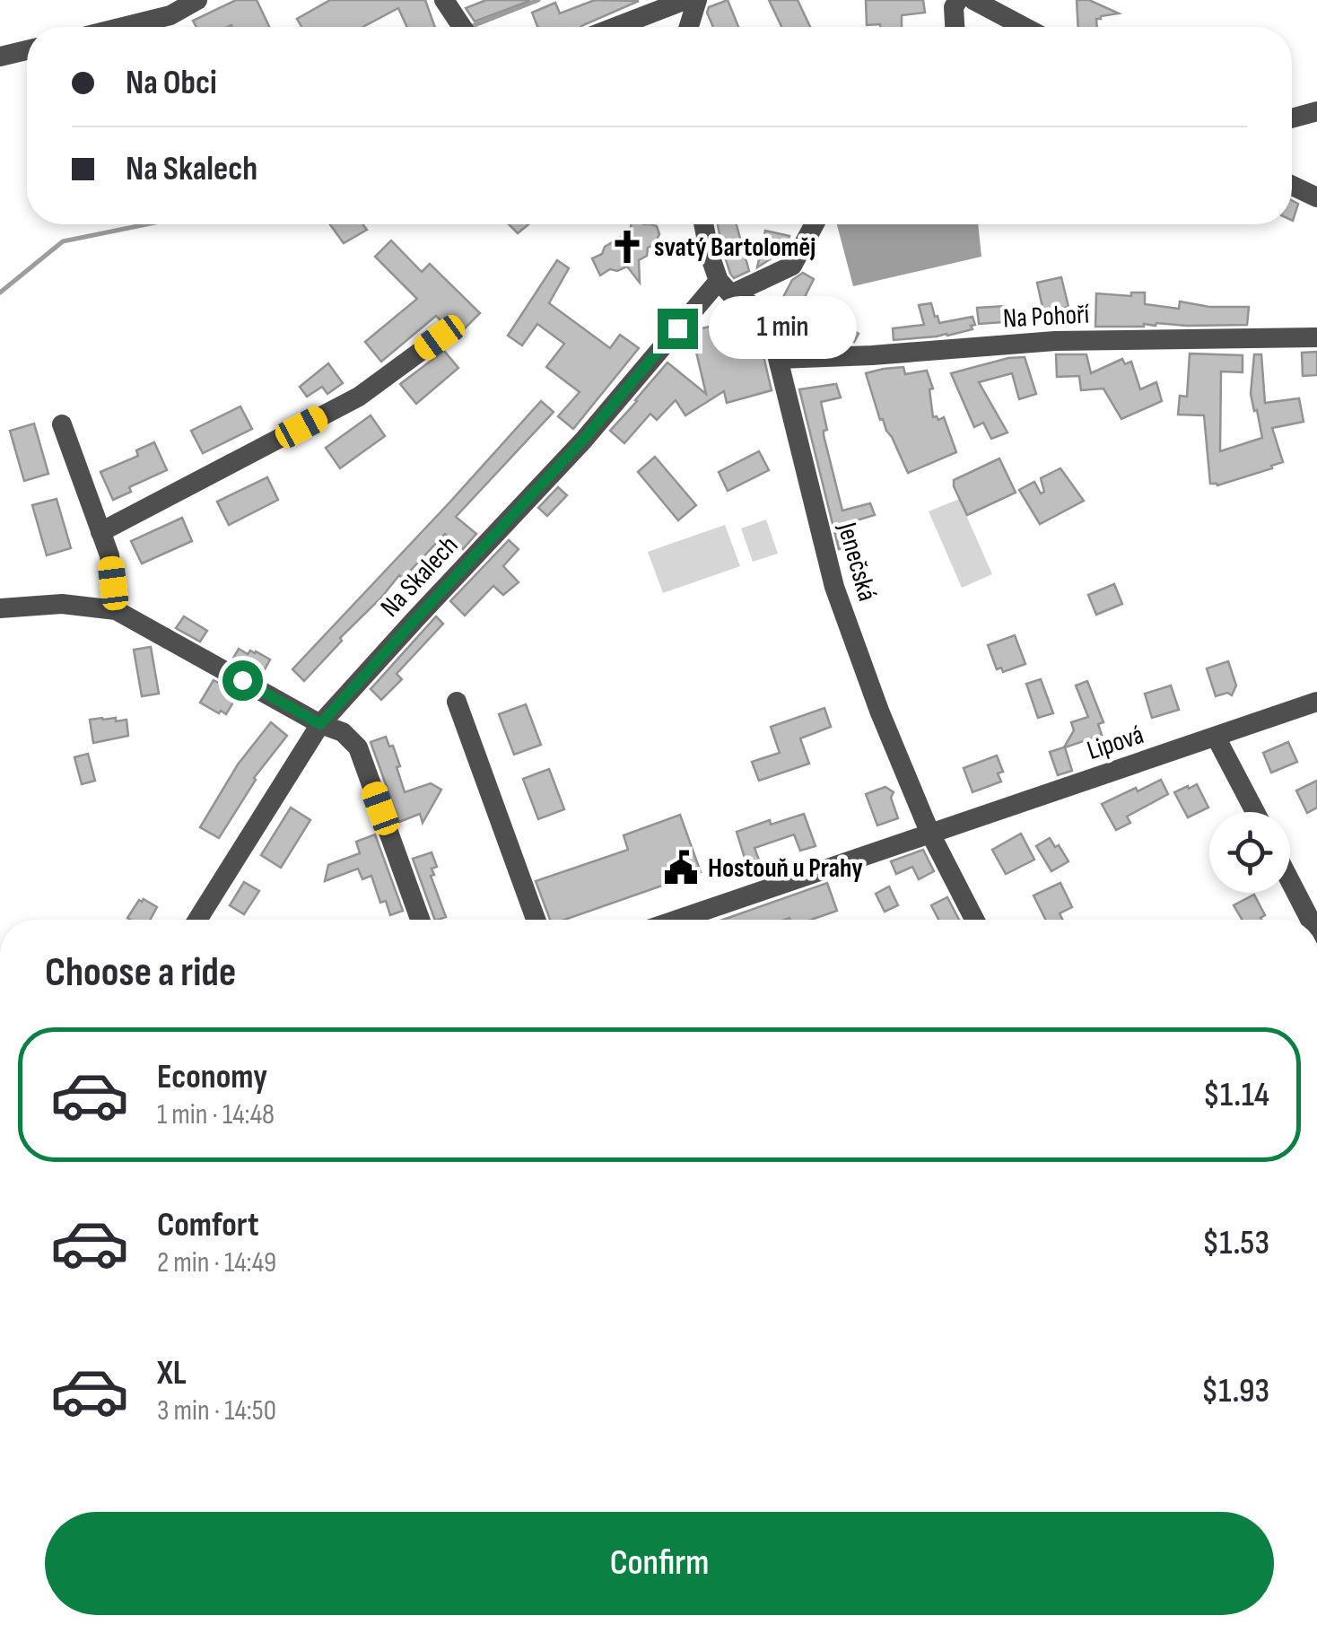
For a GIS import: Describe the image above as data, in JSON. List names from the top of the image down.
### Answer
{
  "streets": {
    "street": [
      "Na Pohoří",
      "Jenečská",
      "Na Skalech",
      "Lipová"
    ]
  },
  "crossings": [
    ["Na Pohoří", "Jenečská"],
    ["Jenečská", "Na Skalech"],
    ["Jenečská", "Lipová"]
  ],
  "places": {
    "church": ["svatý Bartoloměj"],
    "public building": ["Hostouň u Prahy"]
  },
  "page": {
    "banner": ["Na Obci", "Na Skalech"],
    "bubble": "1 min",
    "heading": "Choose a ride",
    "list": [
      {
        "name": "Economy",
        "note": "1 min · 14:48",
        "value": "$1.14"
      },
      {
        "name": "Comfort",
        "note": "2 min · 14:49",
        "value": "$1.53"
      },
      {
        "name": "XL",
        "note": "3 min · 14:50",
        "value": "$1.93"
      }
    ],
    "buttons": "Confirm"
  }
}
